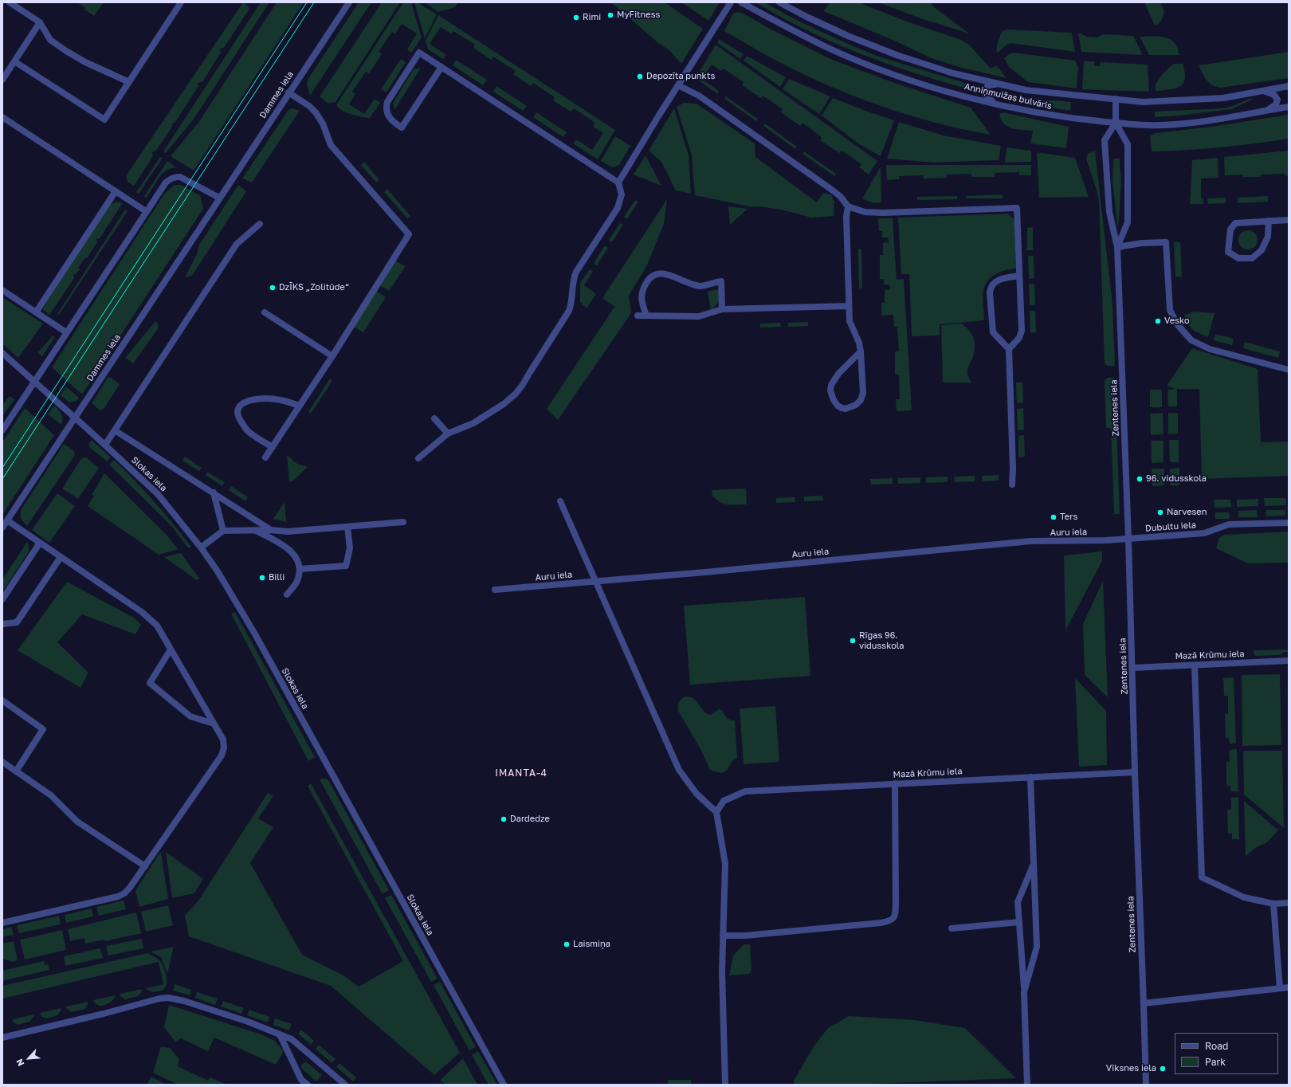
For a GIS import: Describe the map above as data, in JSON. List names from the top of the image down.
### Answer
{
  "streets": {
    "street": [
      "Dammes iela",
      "Anniņmuižas bulvāris",
      "Zentenes iela",
      "Slokas iela",
      "Dubultu iela",
      "Auru iela",
      "Mazā Krūmu iela"
    ]
  },
  "crossings": [
    ["Dammes iela", "Slokas iela"],
    ["Anniņmuižas bulvāris", "Zentenes iela"],
    ["Zentenes iela", "Dubultu iela"],
    ["Zentenes iela", "Auru iela"],
    ["Zentenes iela", "Mazā Krūmu iela"],
    ["Dubultu iela", "Auru iela"]
  ],
  "districts": ["IMANTA-4"],
  "places": [
    "MyFitness",
    "Rimi",
    "Depozīta punkts",
    "DzĪKS „Zolitūde“",
    "Vesko",
    "96. vidusskola",
    "Narvesen",
    "Ters",
    "Billi",
    "Rīgas 96. vidusskola",
    "Dardedze",
    "Laismiņa",
    "Vīksnes iela"
  ],
  "legend": ["Road", "Park"],
  "north": "bottom left"
}
